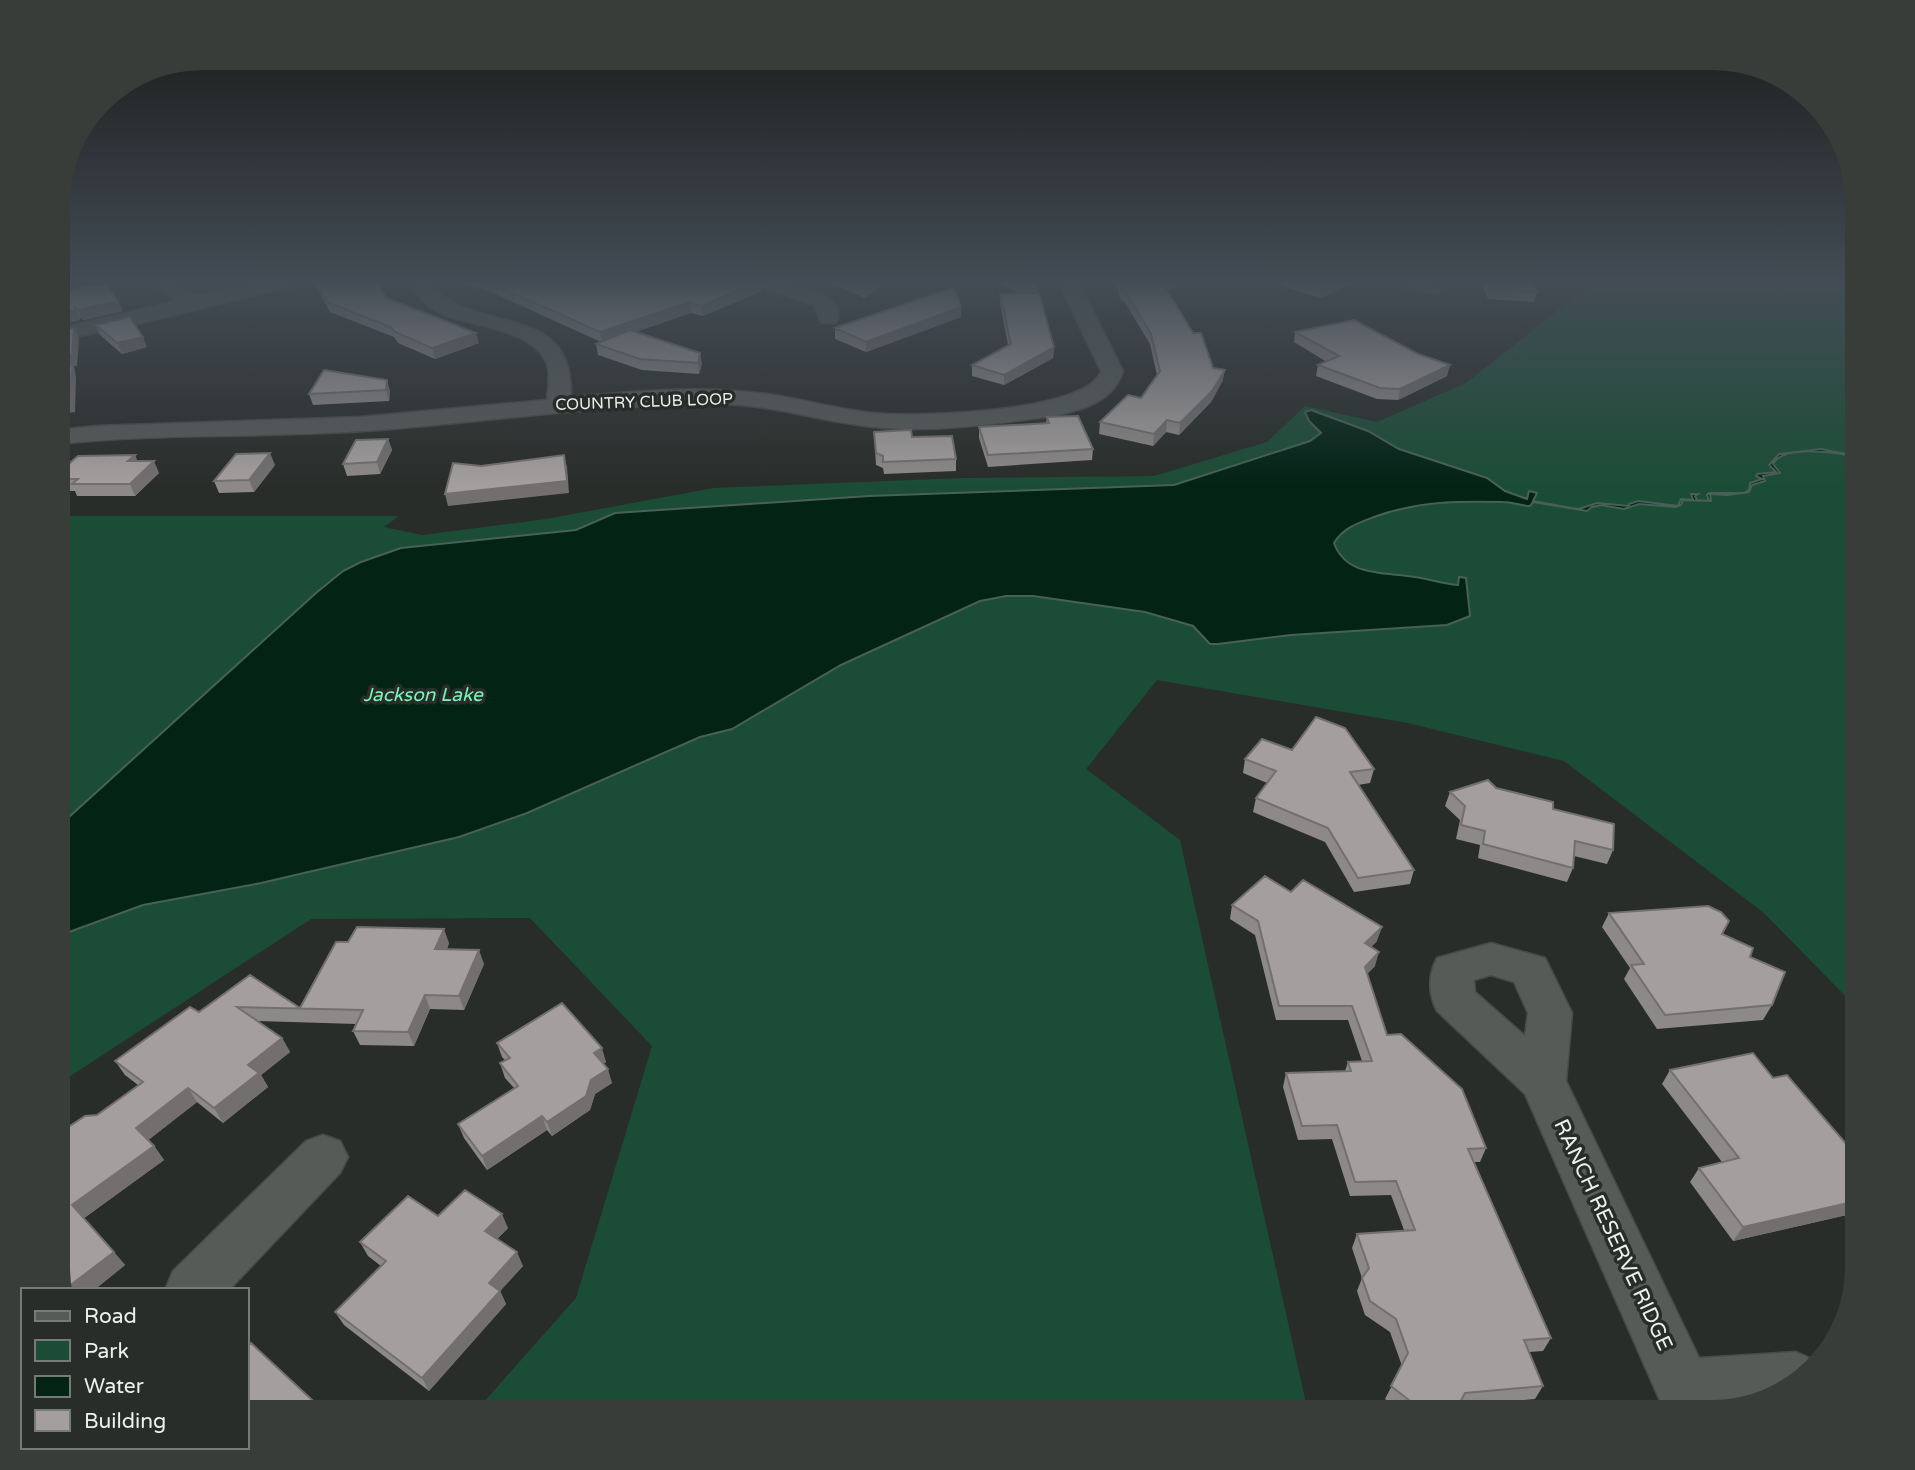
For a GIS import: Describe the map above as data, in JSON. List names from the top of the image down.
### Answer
{
  "streets": {
    "street": ["COUNTRY CLUB LOOP", "RANCH RESERVE RIDGE"]
  },
  "water": ["Jackson Lake"],
  "legend": [
    "Road",
    "Park",
    "Water",
    "Building"
  ]
}
